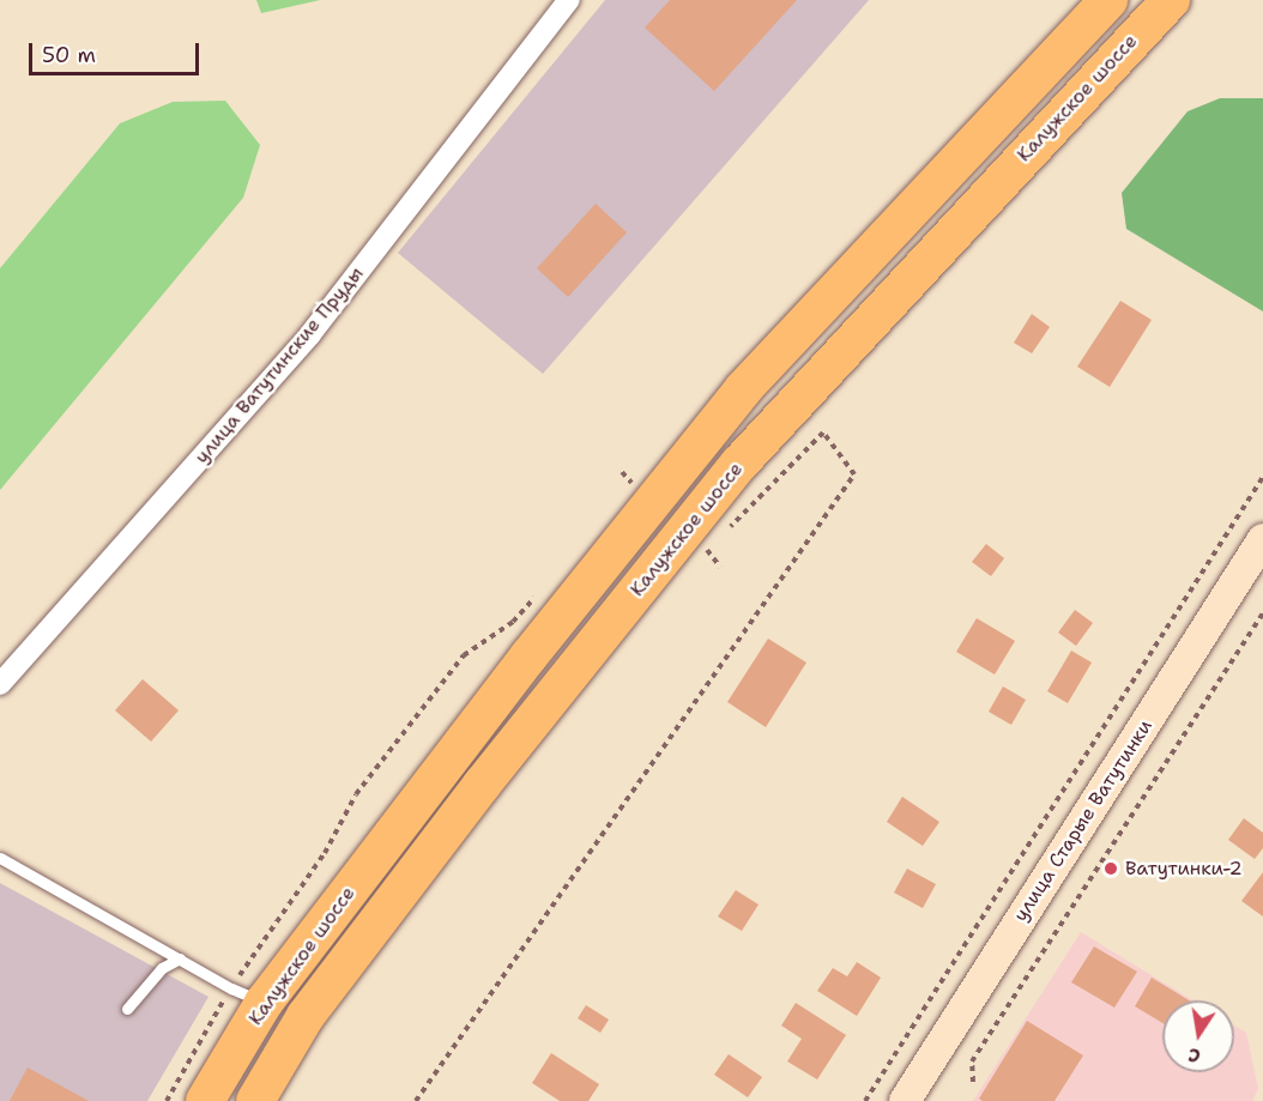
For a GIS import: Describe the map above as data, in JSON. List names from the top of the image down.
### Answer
{
  "streets": {
    "highway": ["Калужское шоссе"],
    "main road": ["улица Старые Ватутинки"],
    "street": ["улица Ватутинские Пруды"]
  },
  "places": ["Ватутинки-2"],
  "scale_bar": "50 m",
  "north": "bottom"
}
